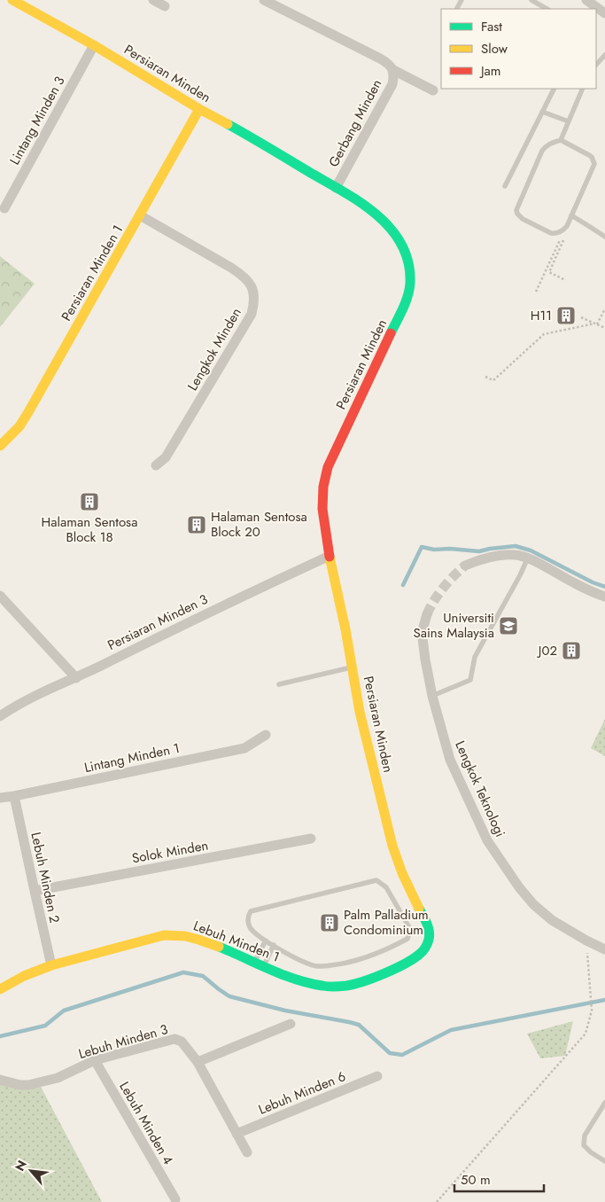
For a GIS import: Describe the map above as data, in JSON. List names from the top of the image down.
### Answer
{
  "streets": {
    "street": [
      "Persiaran Minden",
      "Lintang Minden 3",
      "Gerbang Minden",
      "Persiaran Minden 1",
      "Lengkok Minden",
      "Persiaran Minden 3",
      "Lintang Minden 1",
      "Lengkok Teknologi",
      "Solok Minden",
      "Lebuh Minden 2",
      "Lebuh Minden 1",
      "Lebuh Minden 3",
      "Lebuh Minden 6",
      "Lebuh Minden 4"
    ]
  },
  "crossings": [
    ["Persiaran Minden", "Lintang Minden 3"],
    ["Persiaran Minden", "Gerbang Minden"],
    ["Persiaran Minden", "Persiaran Minden 1"],
    ["Persiaran Minden", "Persiaran Minden 3"],
    ["Persiaran Minden", "Lebuh Minden 1"],
    ["Persiaran Minden 1", "Lengkok Minden"],
    ["Lintang Minden 1", "Lebuh Minden 2"],
    ["Solok Minden", "Lebuh Minden 2"],
    ["Lebuh Minden 2", "Lebuh Minden 1"],
    ["Lebuh Minden 3", "Lebuh Minden 6"],
    ["Lebuh Minden 3", "Lebuh Minden 4"]
  ],
  "places": {
    "building": [
      "H11",
      "Halaman Sentosa Block 18",
      "Halaman Sentosa Block 20",
      "J02",
      "Palm Palladium Condominium"
    ],
    "school or university": ["Universiti Sains Malaysia"]
  },
  "legend": ["Fast", "Slow", "Jam"],
  "scale_bar": "50 m",
  "north": "top left"
}
